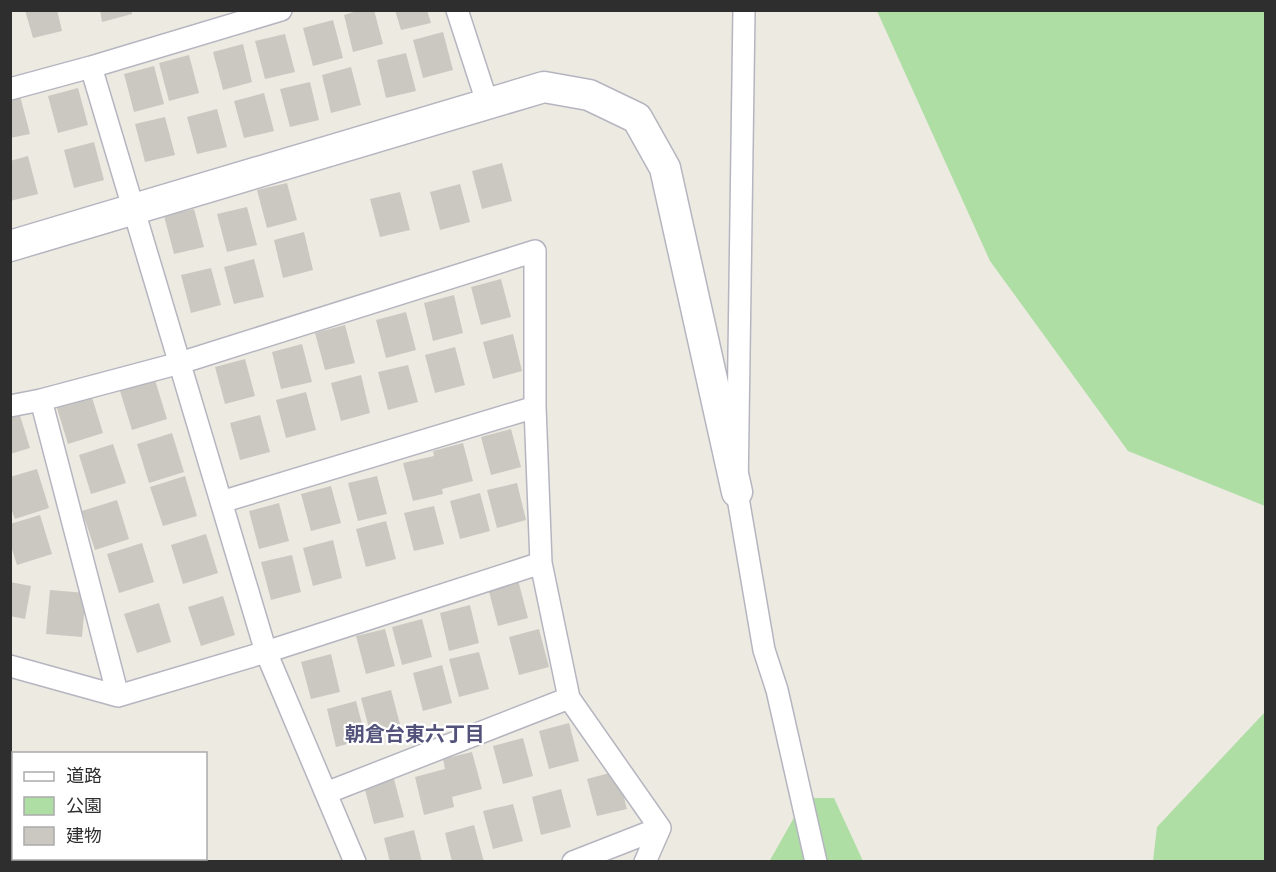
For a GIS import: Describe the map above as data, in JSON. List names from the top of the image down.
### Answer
{
  "districts": ["朝倉台東六丁目"],
  "legend": ["道路", "公園", "建物"]
}
